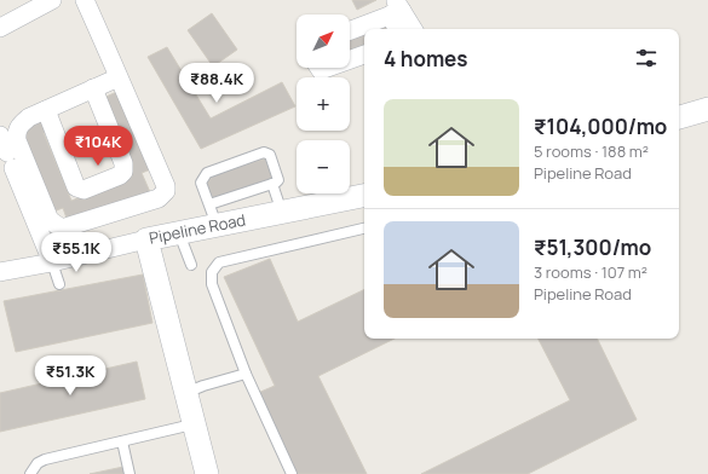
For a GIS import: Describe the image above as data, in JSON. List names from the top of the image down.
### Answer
{
  "streets": {
    "street": ["Pipeline Road"]
  },
  "north": "top right",
  "page": {
    "map_buttons": ["+", "−"],
    "heading": "4 homes",
    "price": [
      "₹88.4K",
      "₹104K",
      "₹55.1K",
      "₹51.3K"
    ],
    "list": [
      {
        "name": "₹104,000/mo",
        "note": "5 rooms · 188 m² · Pipeline Road"
      },
      {
        "name": "₹51,300/mo",
        "note": "3 rooms · 107 m² · Pipeline Road"
      }
    ]
  }
}
